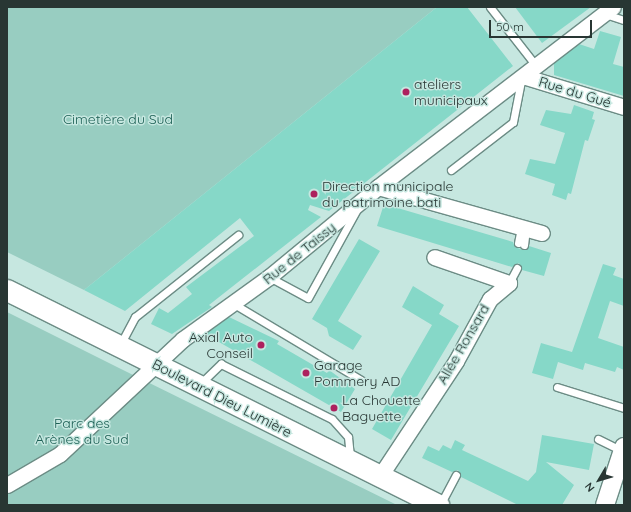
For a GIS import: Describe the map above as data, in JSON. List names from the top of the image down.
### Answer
{
  "streets": {
    "main road": ["Boulevard Dieu Lumière"],
    "street": ["Rue du Gué", "Rue de Taissy", "Allée Ronsard"]
  },
  "crossings": [
    ["Rue du Gué", "Rue de Taissy"],
    ["Rue de Taissy", "Boulevard Dieu Lumière"],
    ["Allée Ronsard", "Boulevard Dieu Lumière"]
  ],
  "parks": ["Cimetière du Sud", "Parc des Arènes du Sud"],
  "places": [
    "ateliers municipaux",
    "Direction municipale du patrimoine bati",
    "Axial Auto Conseil",
    "Garage Pommery AD",
    "La Chouette Baguette"
  ],
  "scale_bar": "50 m",
  "north": "bottom left"
}
